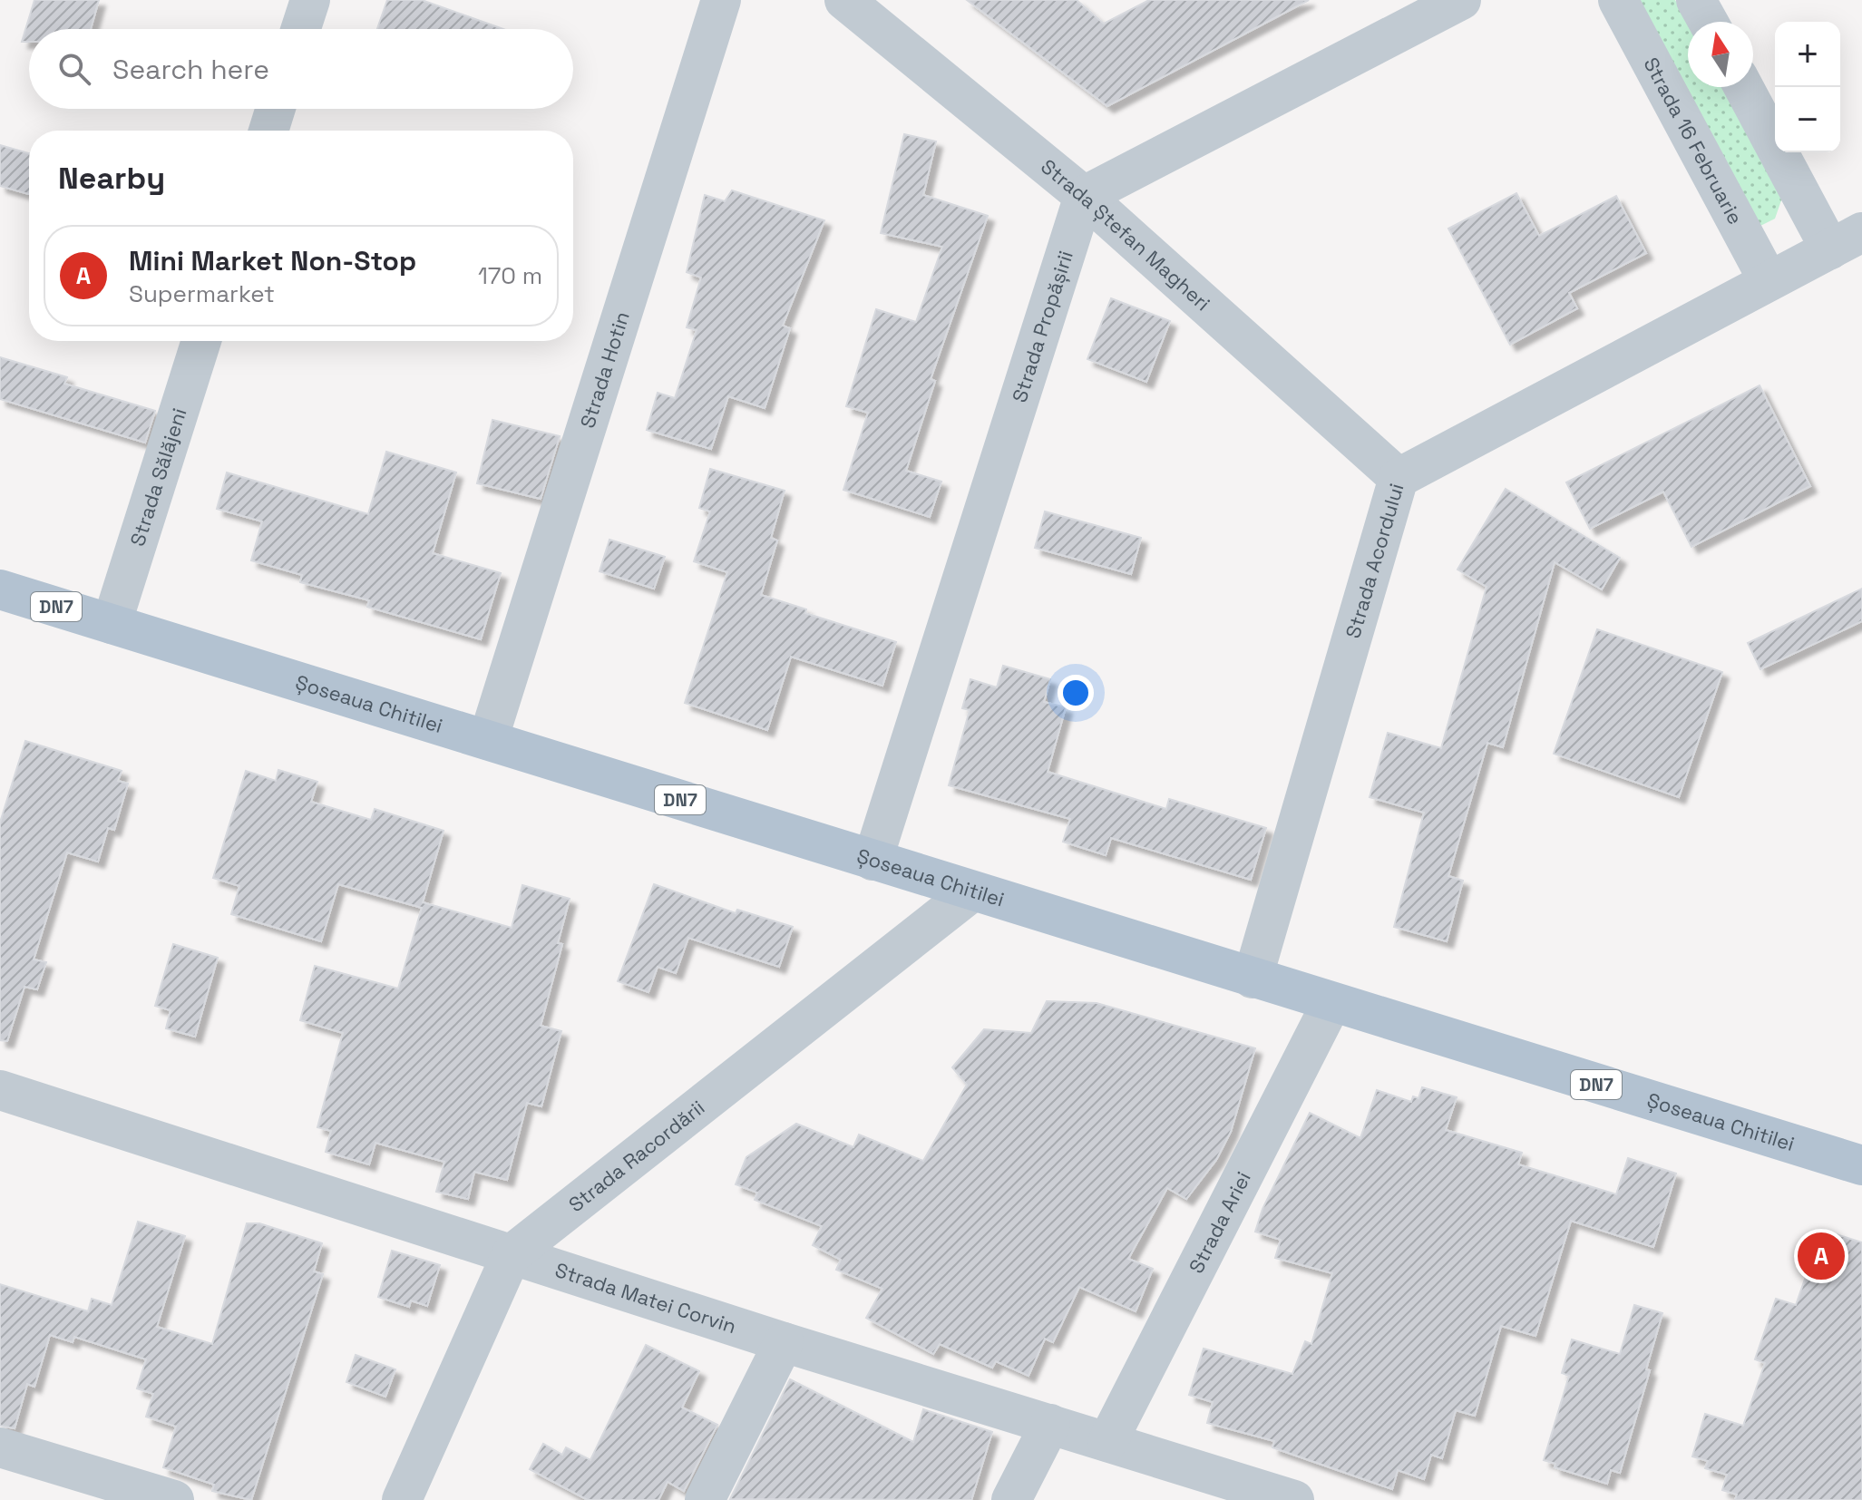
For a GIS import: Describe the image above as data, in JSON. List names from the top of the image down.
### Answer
{
  "streets": {
    "main road": ["DN7", "Șoseaua Chitilei"],
    "street": [
      "Strada 16 Februarie",
      "Strada Ștefan Magheri",
      "Strada Propășirii",
      "Strada Hotin",
      "Strada Sălăjeni",
      "Strada Acordului",
      "Strada Racordării",
      "Strada Ariei",
      "Strada Matei Corvin"
    ]
  },
  "crossings": [
    ["Strada 16 Februarie", "Strada Acordului"],
    ["Strada Ștefan Magheri", "Strada Propășirii"],
    ["Strada Ștefan Magheri", "Strada Acordului"],
    ["Strada Propășirii", "Șoseaua Chitilei"],
    ["Strada Hotin", "Șoseaua Chitilei"],
    ["Strada Sălăjeni", "Șoseaua Chitilei"],
    ["Strada Acordului", "Șoseaua Chitilei"],
    ["Șoseaua Chitilei", "Strada Racordării"],
    ["Șoseaua Chitilei", "Strada Ariei"],
    ["Strada Racordării", "Strada Matei Corvin"],
    ["Strada Ariei", "Strada Matei Corvin"]
  ],
  "north": "top",
  "page": {
    "map_buttons": ["+", "−"],
    "search": "Search here",
    "heading": "Nearby",
    "list": [
      {
        "mark": "A",
        "name": "Mini Market Non-Stop",
        "note": "Supermarket",
        "value": "170 m"
      }
    ],
    "pins": "A"
  }
}
